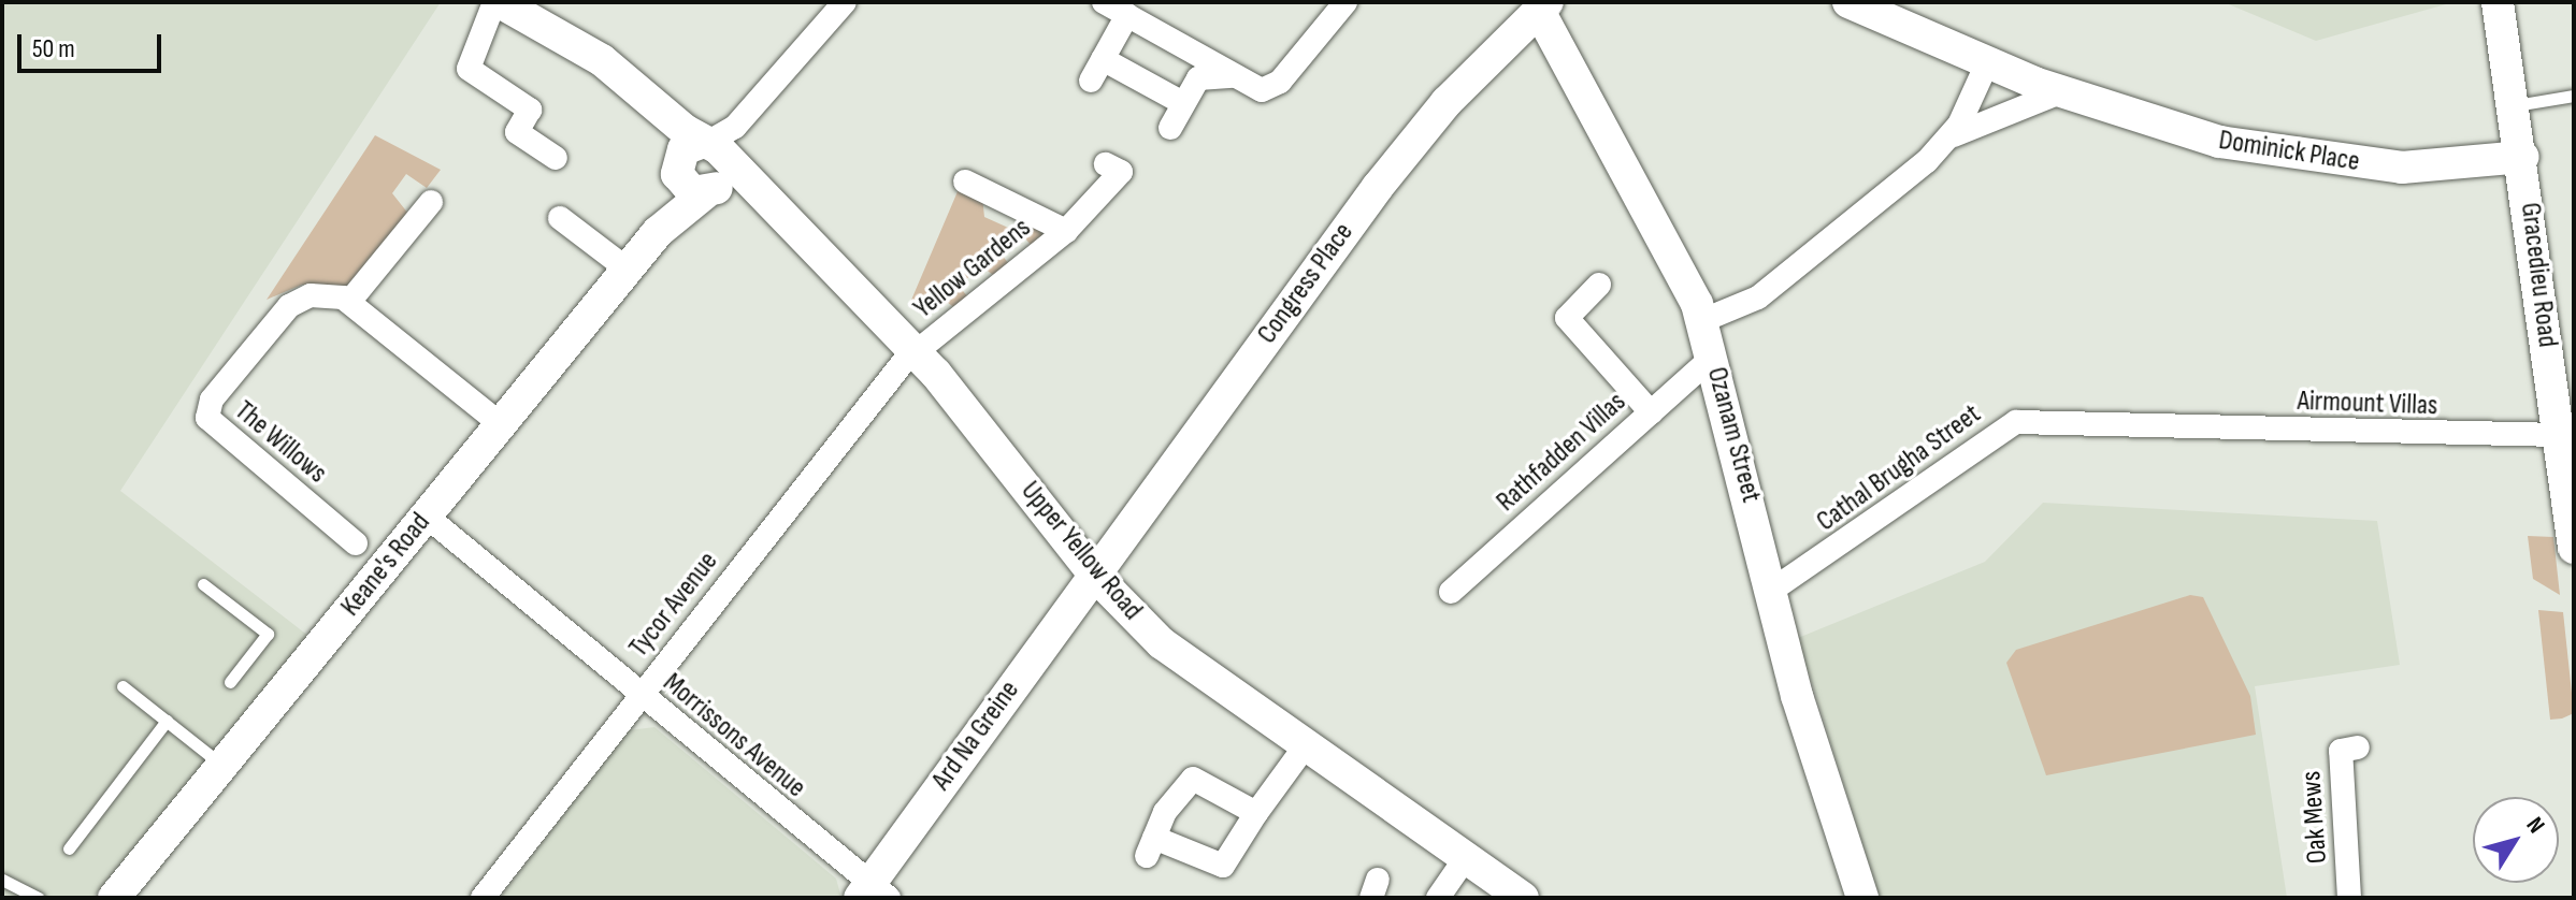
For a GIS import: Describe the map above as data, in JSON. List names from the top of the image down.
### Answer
{
  "streets": {
    "street": [
      "Dominick Place",
      "Yellow Gardens",
      "Gracedieu Road",
      "Congress Place",
      "Airmount Villas",
      "Ozanam Street",
      "The Willows",
      "Rathfadden Villas",
      "Cathal Brugha Street",
      "Upper Yellow Road",
      "Keane's Road",
      "Tycor Avenue",
      "Morrissons Avenue",
      "Ard Na Greine",
      "Oak Mews"
    ]
  },
  "crossings": [
    ["Dominick Place", "Gracedieu Road"],
    ["Yellow Gardens", "Upper Yellow Road"],
    ["Yellow Gardens", "Tycor Avenue"],
    ["Gracedieu Road", "Airmount Villas"],
    ["Congress Place", "Ozanam Street"],
    ["Congress Place", "Upper Yellow Road"],
    ["Congress Place", "Ard Na Greine"],
    ["Airmount Villas", "Cathal Brugha Street"],
    ["Ozanam Street", "Rathfadden Villas"],
    ["Ozanam Street", "Cathal Brugha Street"],
    ["Upper Yellow Road", "Keane's Road"],
    ["Upper Yellow Road", "Tycor Avenue"],
    ["Upper Yellow Road", "Ard Na Greine"],
    ["Keane's Road", "Morrissons Avenue"],
    ["Tycor Avenue", "Morrissons Avenue"],
    ["Morrissons Avenue", "Ard Na Greine"]
  ],
  "scale_bar": "50 m",
  "north": "top right"
}
